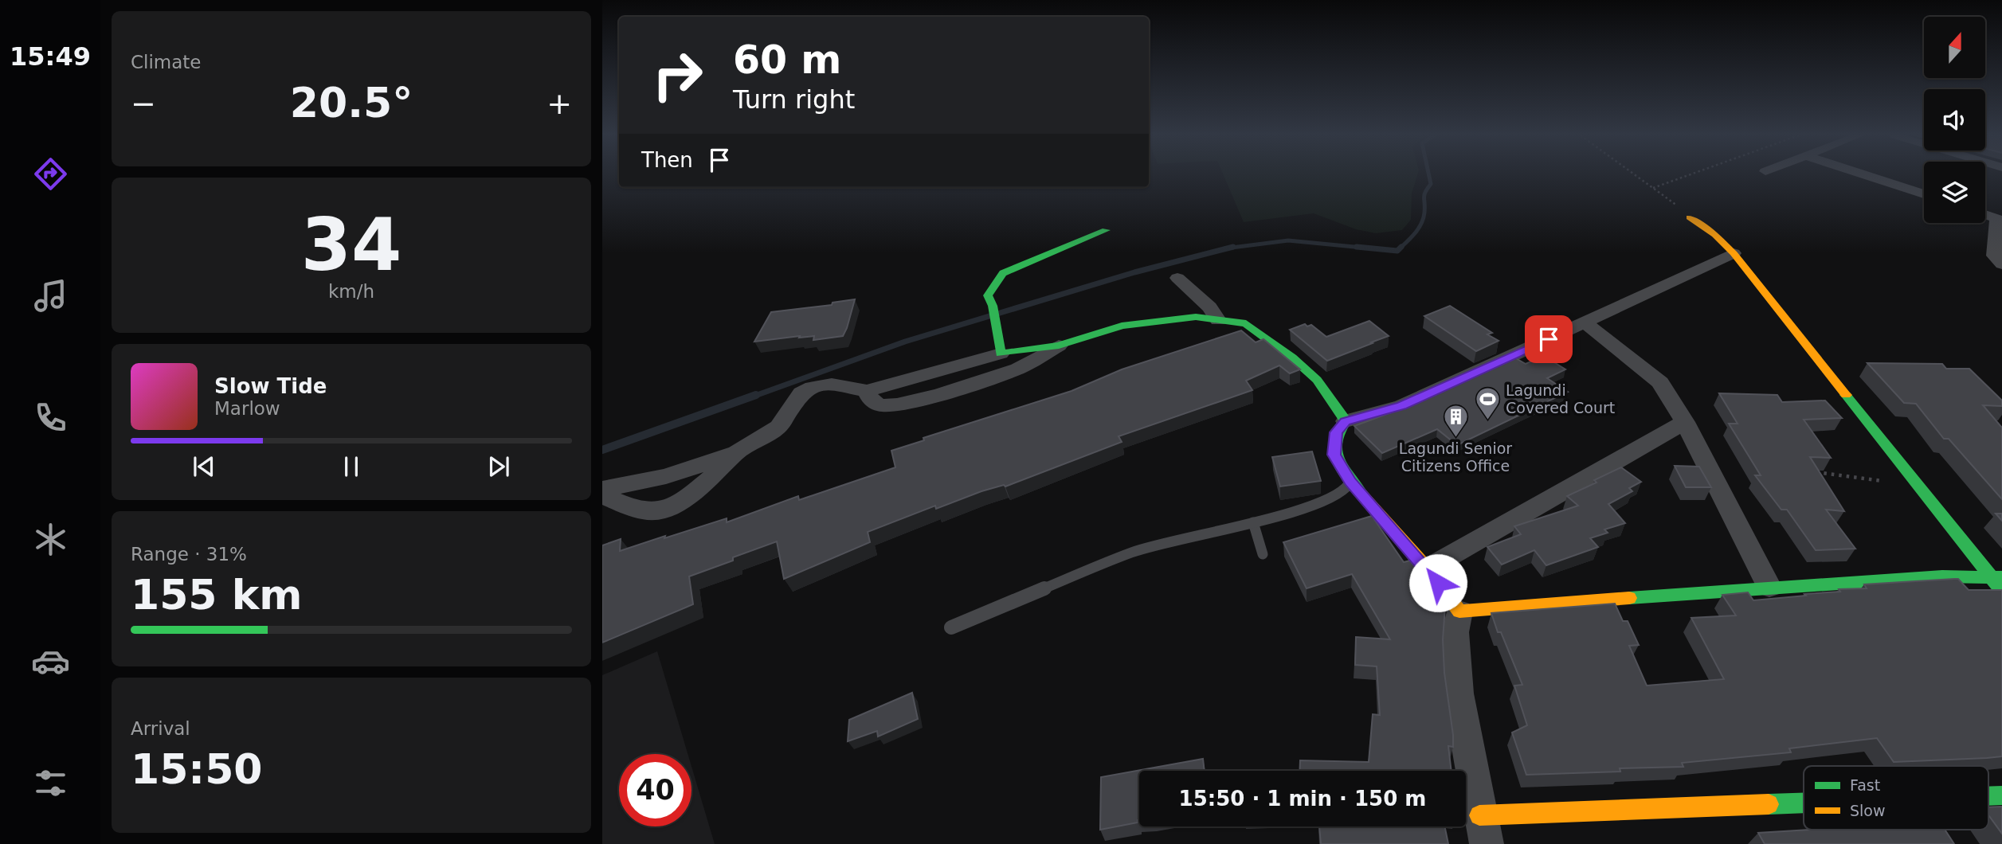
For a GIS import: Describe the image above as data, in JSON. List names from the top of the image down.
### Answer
{
  "places": {
    "sports": ["Lagundi Covered Court"],
    "building": ["Lagundi Senior Citizens Office"]
  },
  "legend": ["Fast", "Slow"],
  "north": "top",
  "page": {
    "tabs": "15:49",
    "tile": [
      "Climate",
      ["34", "km/h"],
      ["Range · 31%", "155 km"],
      ["Arrival", "15:50"]
    ],
    "turn": ["60 m", "Turn right"],
    "heat": ["−", "20.5°", "+"],
    "then": "Then",
    "song": ["Slow Tide", "Marlow"],
    "limit": "40",
    "trip": "15:50 · 1 min · 150 m"
  }
}
